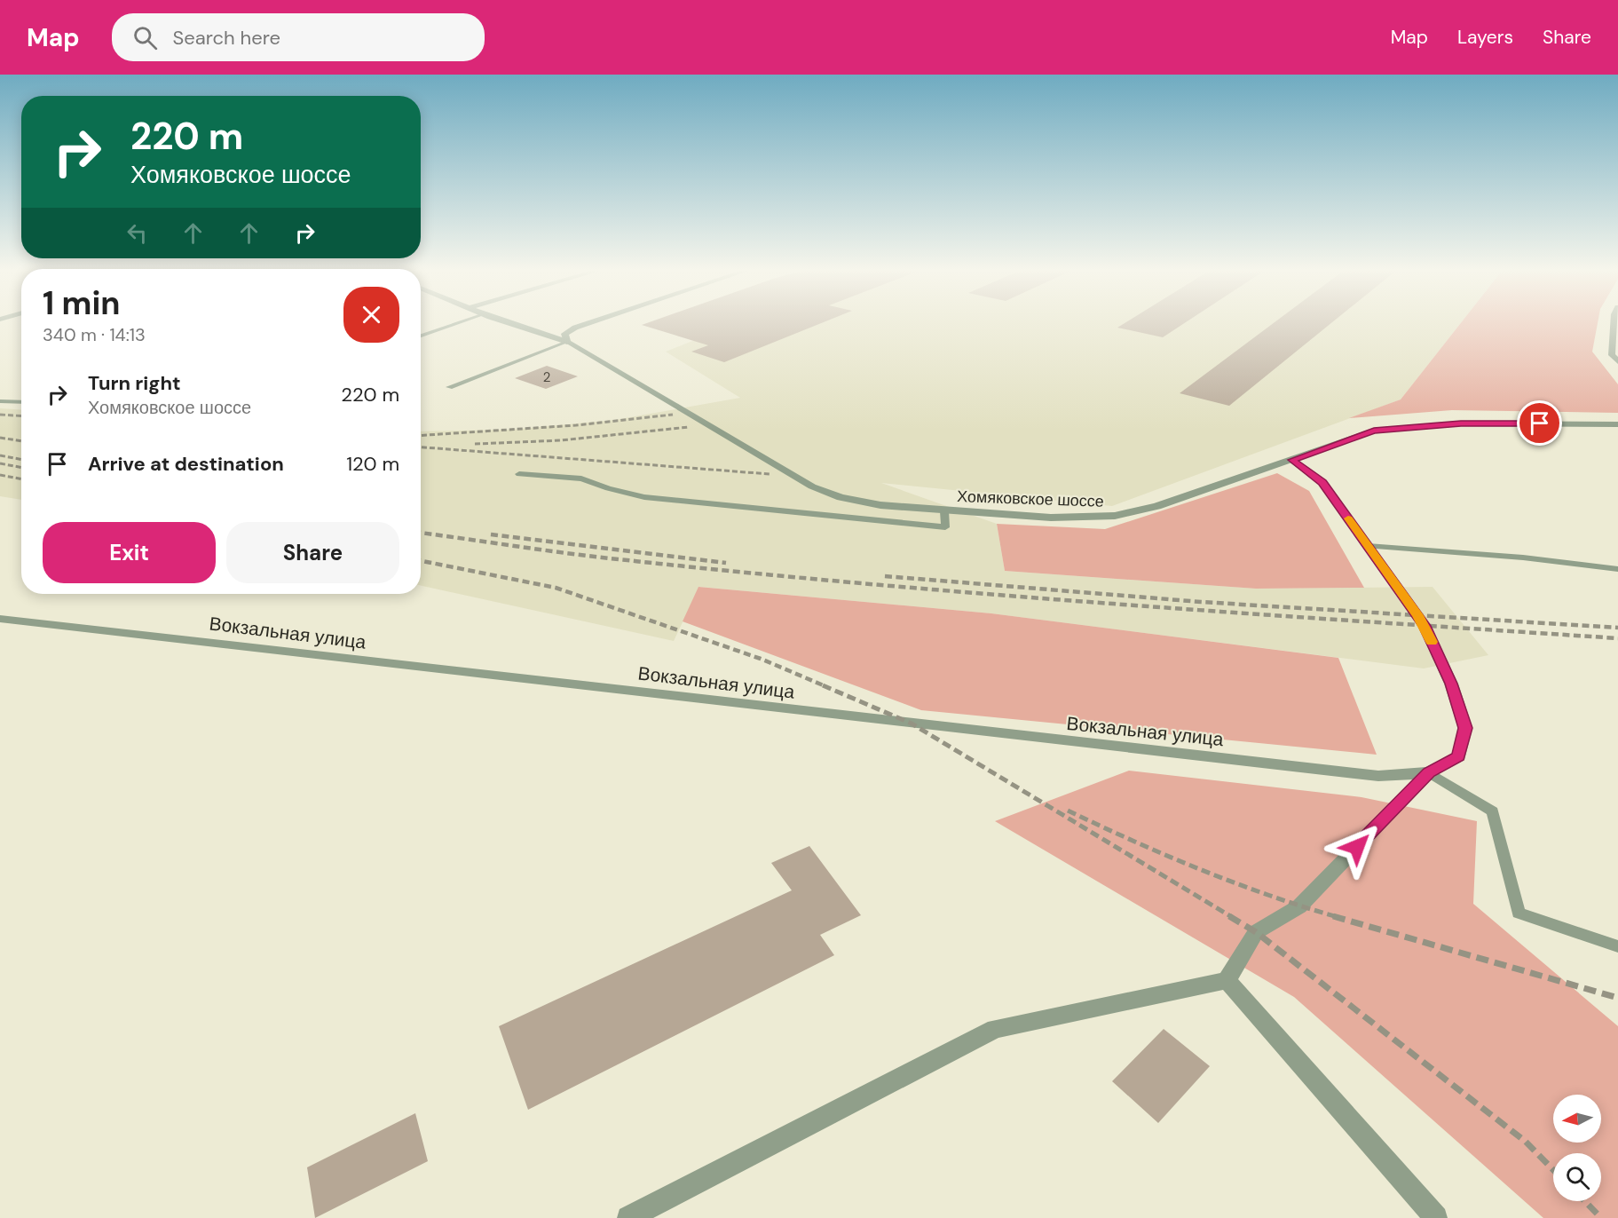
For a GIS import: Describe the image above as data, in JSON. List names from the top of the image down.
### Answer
{
  "streets": {
    "street": ["Хомяковское шоссе", "Вокзальная улица"]
  },
  "house_numbers": ["2"],
  "north": "left",
  "page": {
    "header": "Map",
    "search": "Search here",
    "nav": ["Map", "Layers", "Share"],
    "turn": ["220 m", "Хомяковское шоссе"],
    "heading": ["1 min", "340 m · 14:13"],
    "list": [
      {
        "name": "Turn right",
        "note": "Хомяковское шоссе",
        "value": "220 m"
      },
      {
        "name": "Arrive at destination",
        "value": "120 m"
      }
    ],
    "buttons": ["Exit", "Share"]
  }
}
